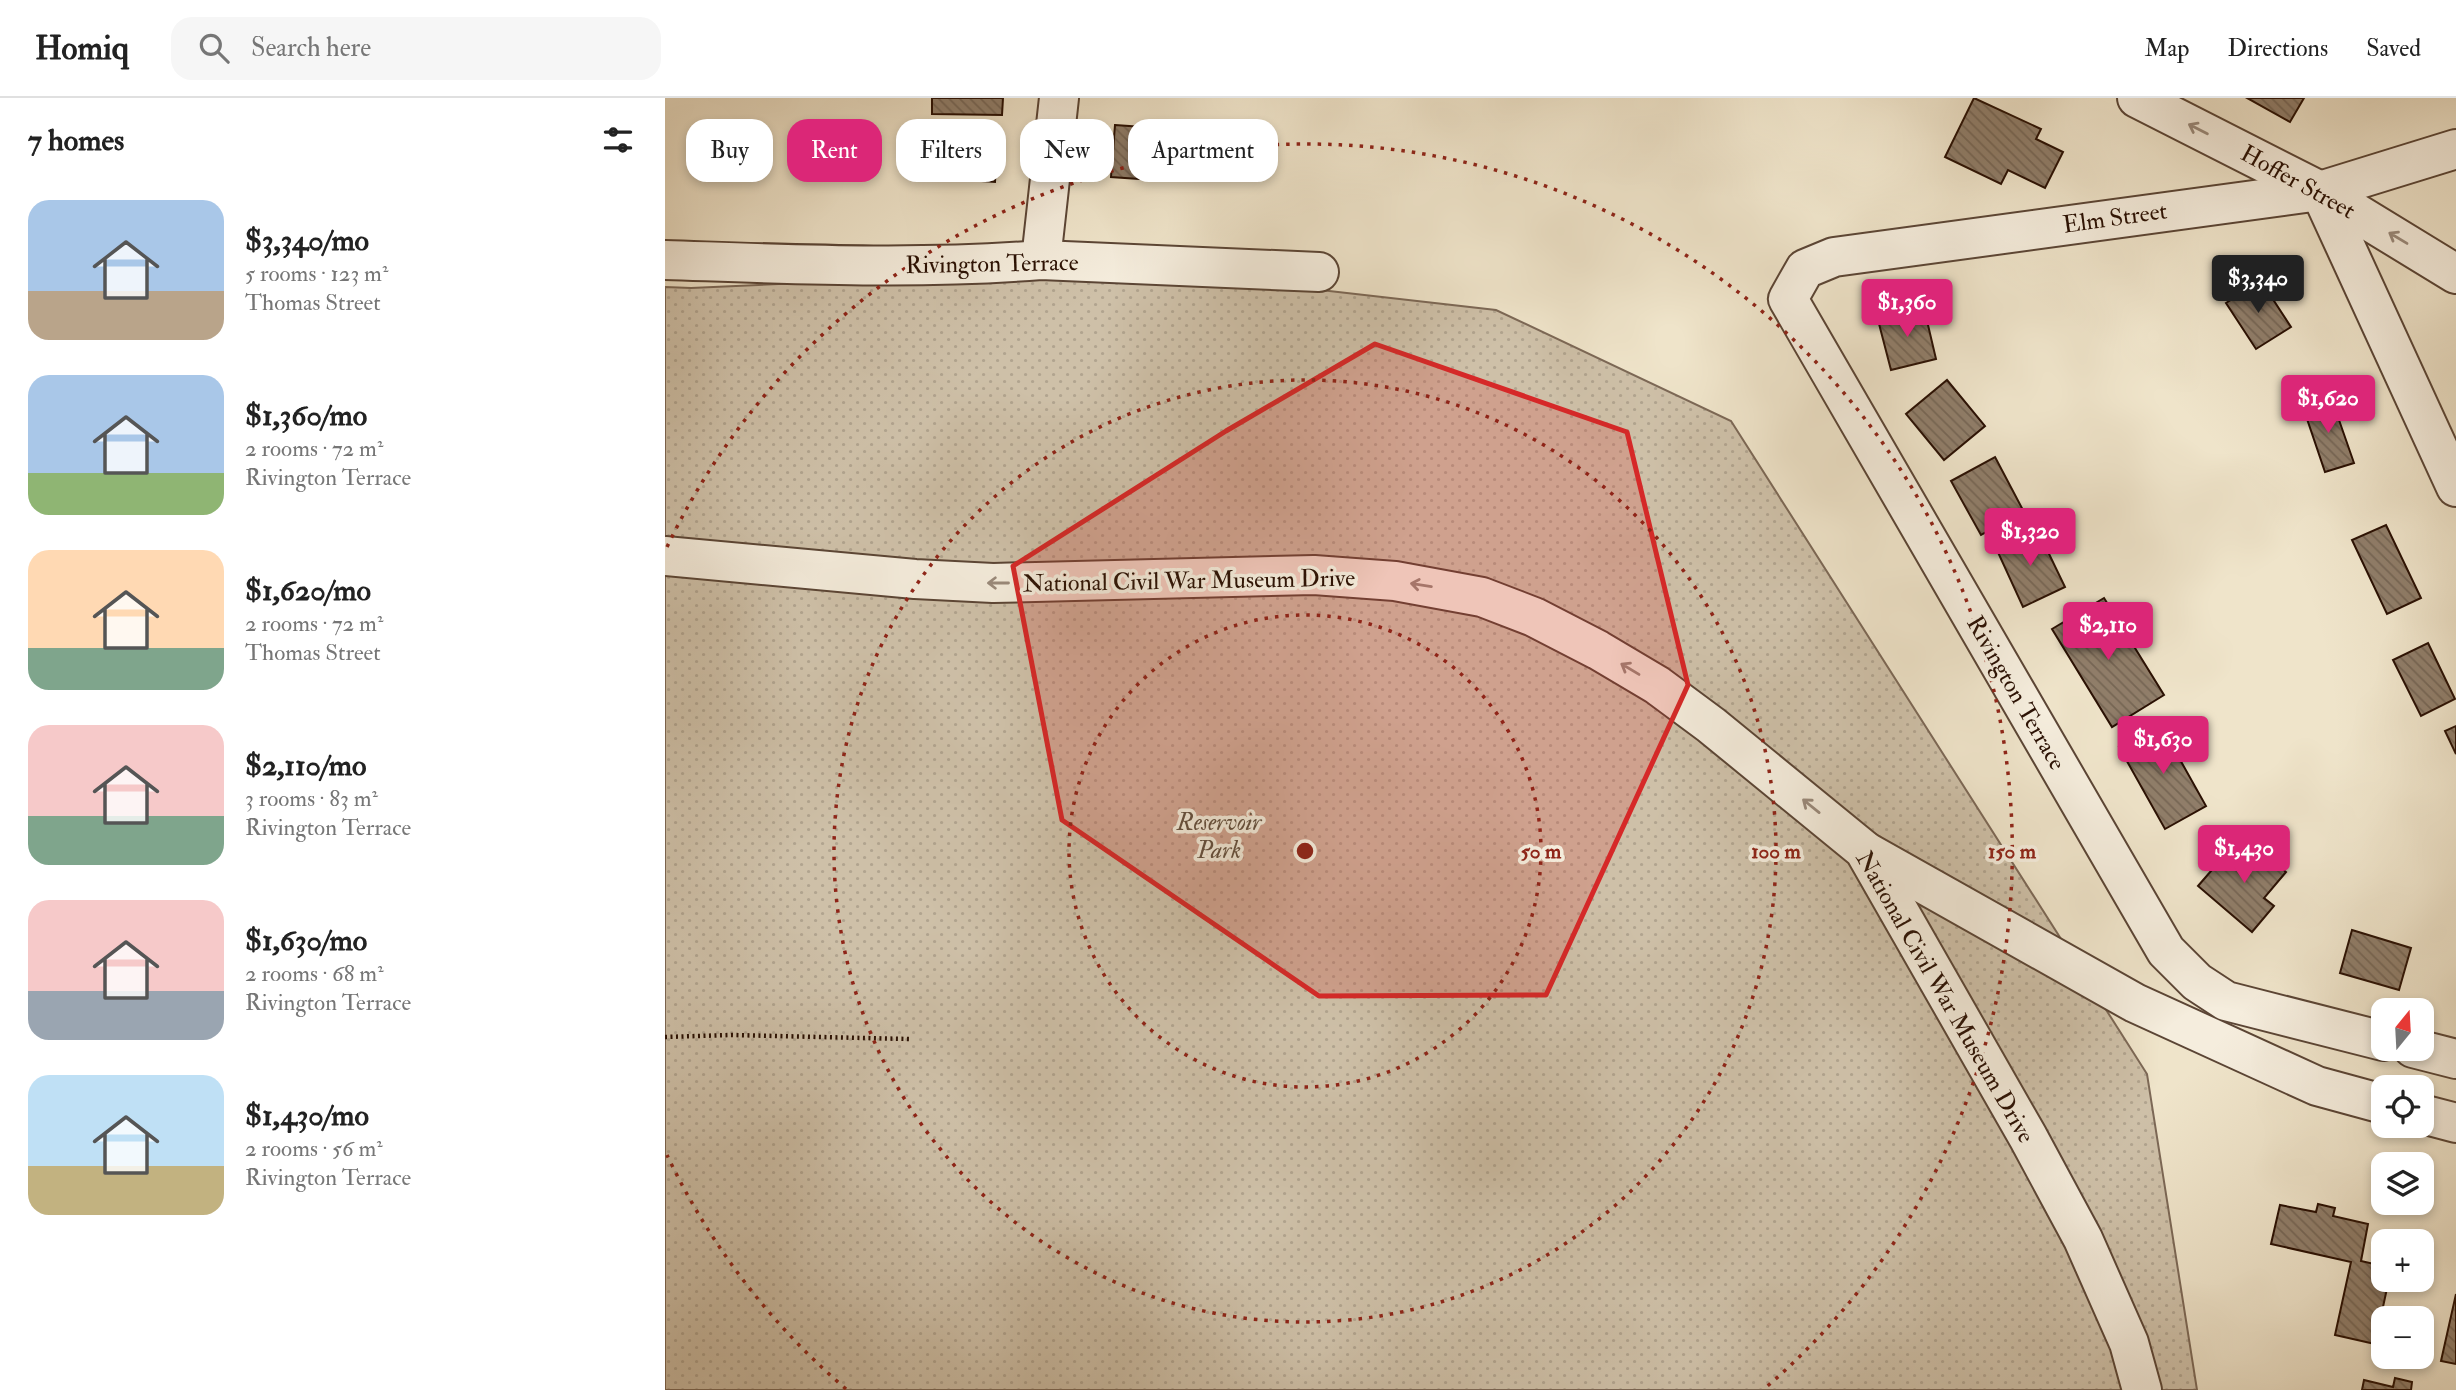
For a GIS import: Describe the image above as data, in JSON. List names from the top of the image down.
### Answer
{
  "streets": {
    "street": [
      "Hoffer Street",
      "Elm Street",
      "Rivington Terrace",
      "National Civil War Museum Drive"
    ]
  },
  "crossings": [
    ["Hoffer Street", "Elm Street"],
    ["Elm Street", "Rivington Terrace"]
  ],
  "one_way": ["Hoffer Street", "National Civil War Museum Drive"],
  "parks": ["Reservoir Park"],
  "north": "top",
  "page": {
    "header": "Homiq",
    "search": "Search here",
    "nav": ["Map", "Directions", "Saved"],
    "heading": "7 homes",
    "chip": [
      "Buy",
      "Rent",
      "Filters",
      "New",
      "Apartment"
    ],
    "list": [
      {
        "name": "$3,340/mo",
        "note": "5 rooms · 123 m² · Thomas Street"
      },
      {
        "name": "$1,360/mo",
        "note": "2 rooms · 72 m² · Rivington Terrace"
      },
      {
        "name": "$1,620/mo",
        "note": "2 rooms · 72 m² · Thomas Street"
      },
      {
        "name": "$2,110/mo",
        "note": "3 rooms · 83 m² · Rivington Terrace"
      },
      {
        "name": "$1,630/mo",
        "note": "2 rooms · 68 m² · Rivington Terrace"
      },
      {
        "name": "$1,430/mo",
        "note": "2 rooms · 56 m² · Rivington Terrace"
      }
    ],
    "price": [
      "$3,340",
      "$1,360",
      "$1,620",
      "$1,320",
      "$2,110",
      "$1,630",
      "$1,430"
    ],
    "map_buttons": ["+", "−"]
  },
  "rings": ["50 m", "100 m", "150 m"]
}
